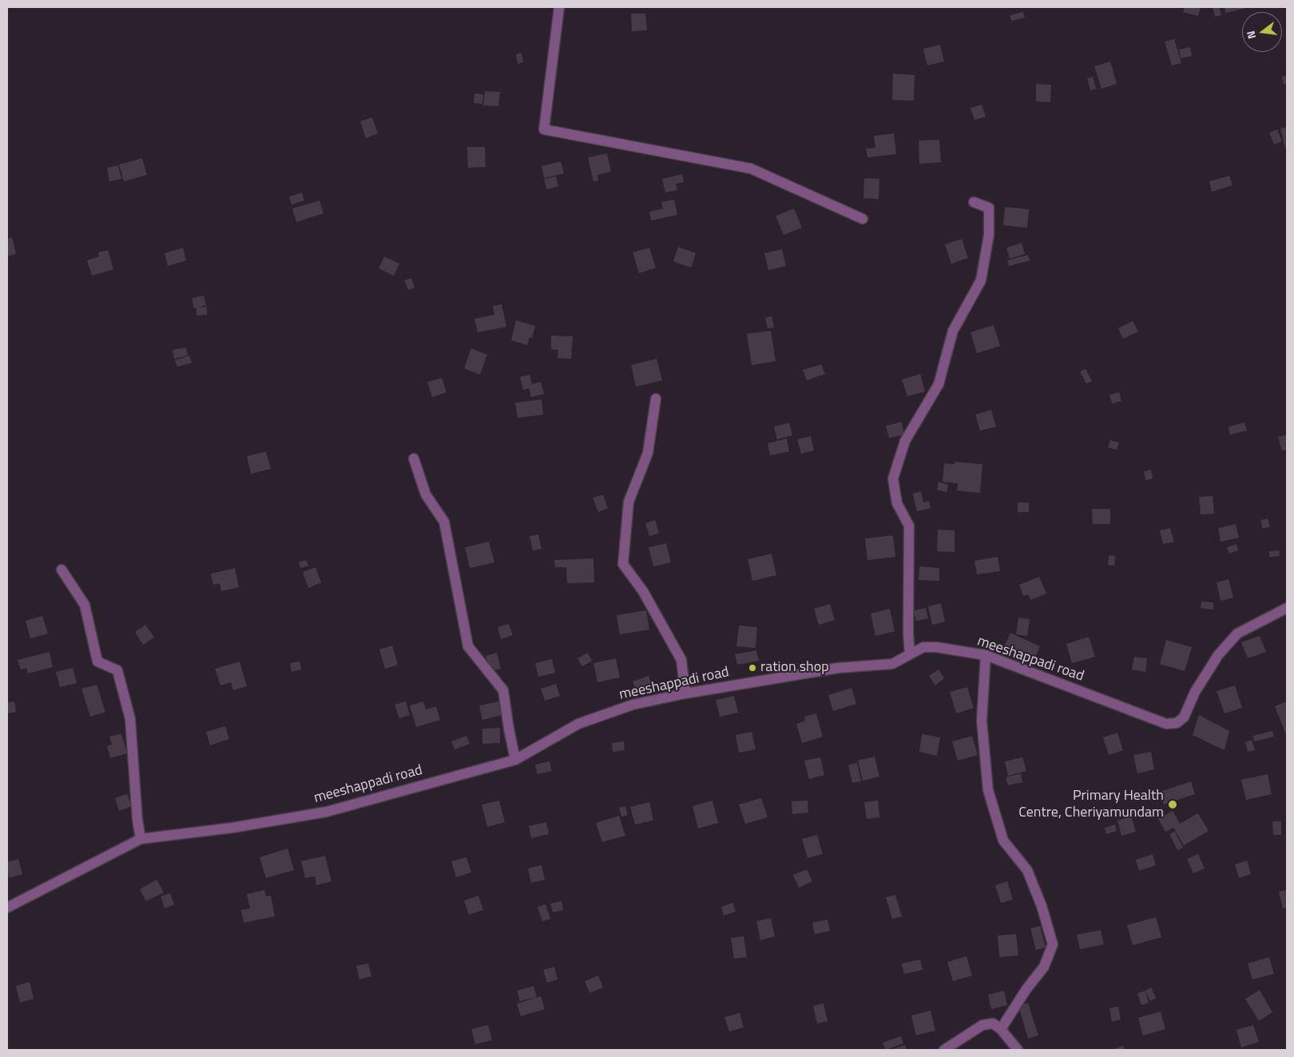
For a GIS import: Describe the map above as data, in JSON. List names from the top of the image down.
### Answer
{
  "streets": {
    "street": ["meeshappadi road"]
  },
  "places": ["ration shop", "Primary Health Centre, Cheriyamundam"],
  "north": "left"
}
